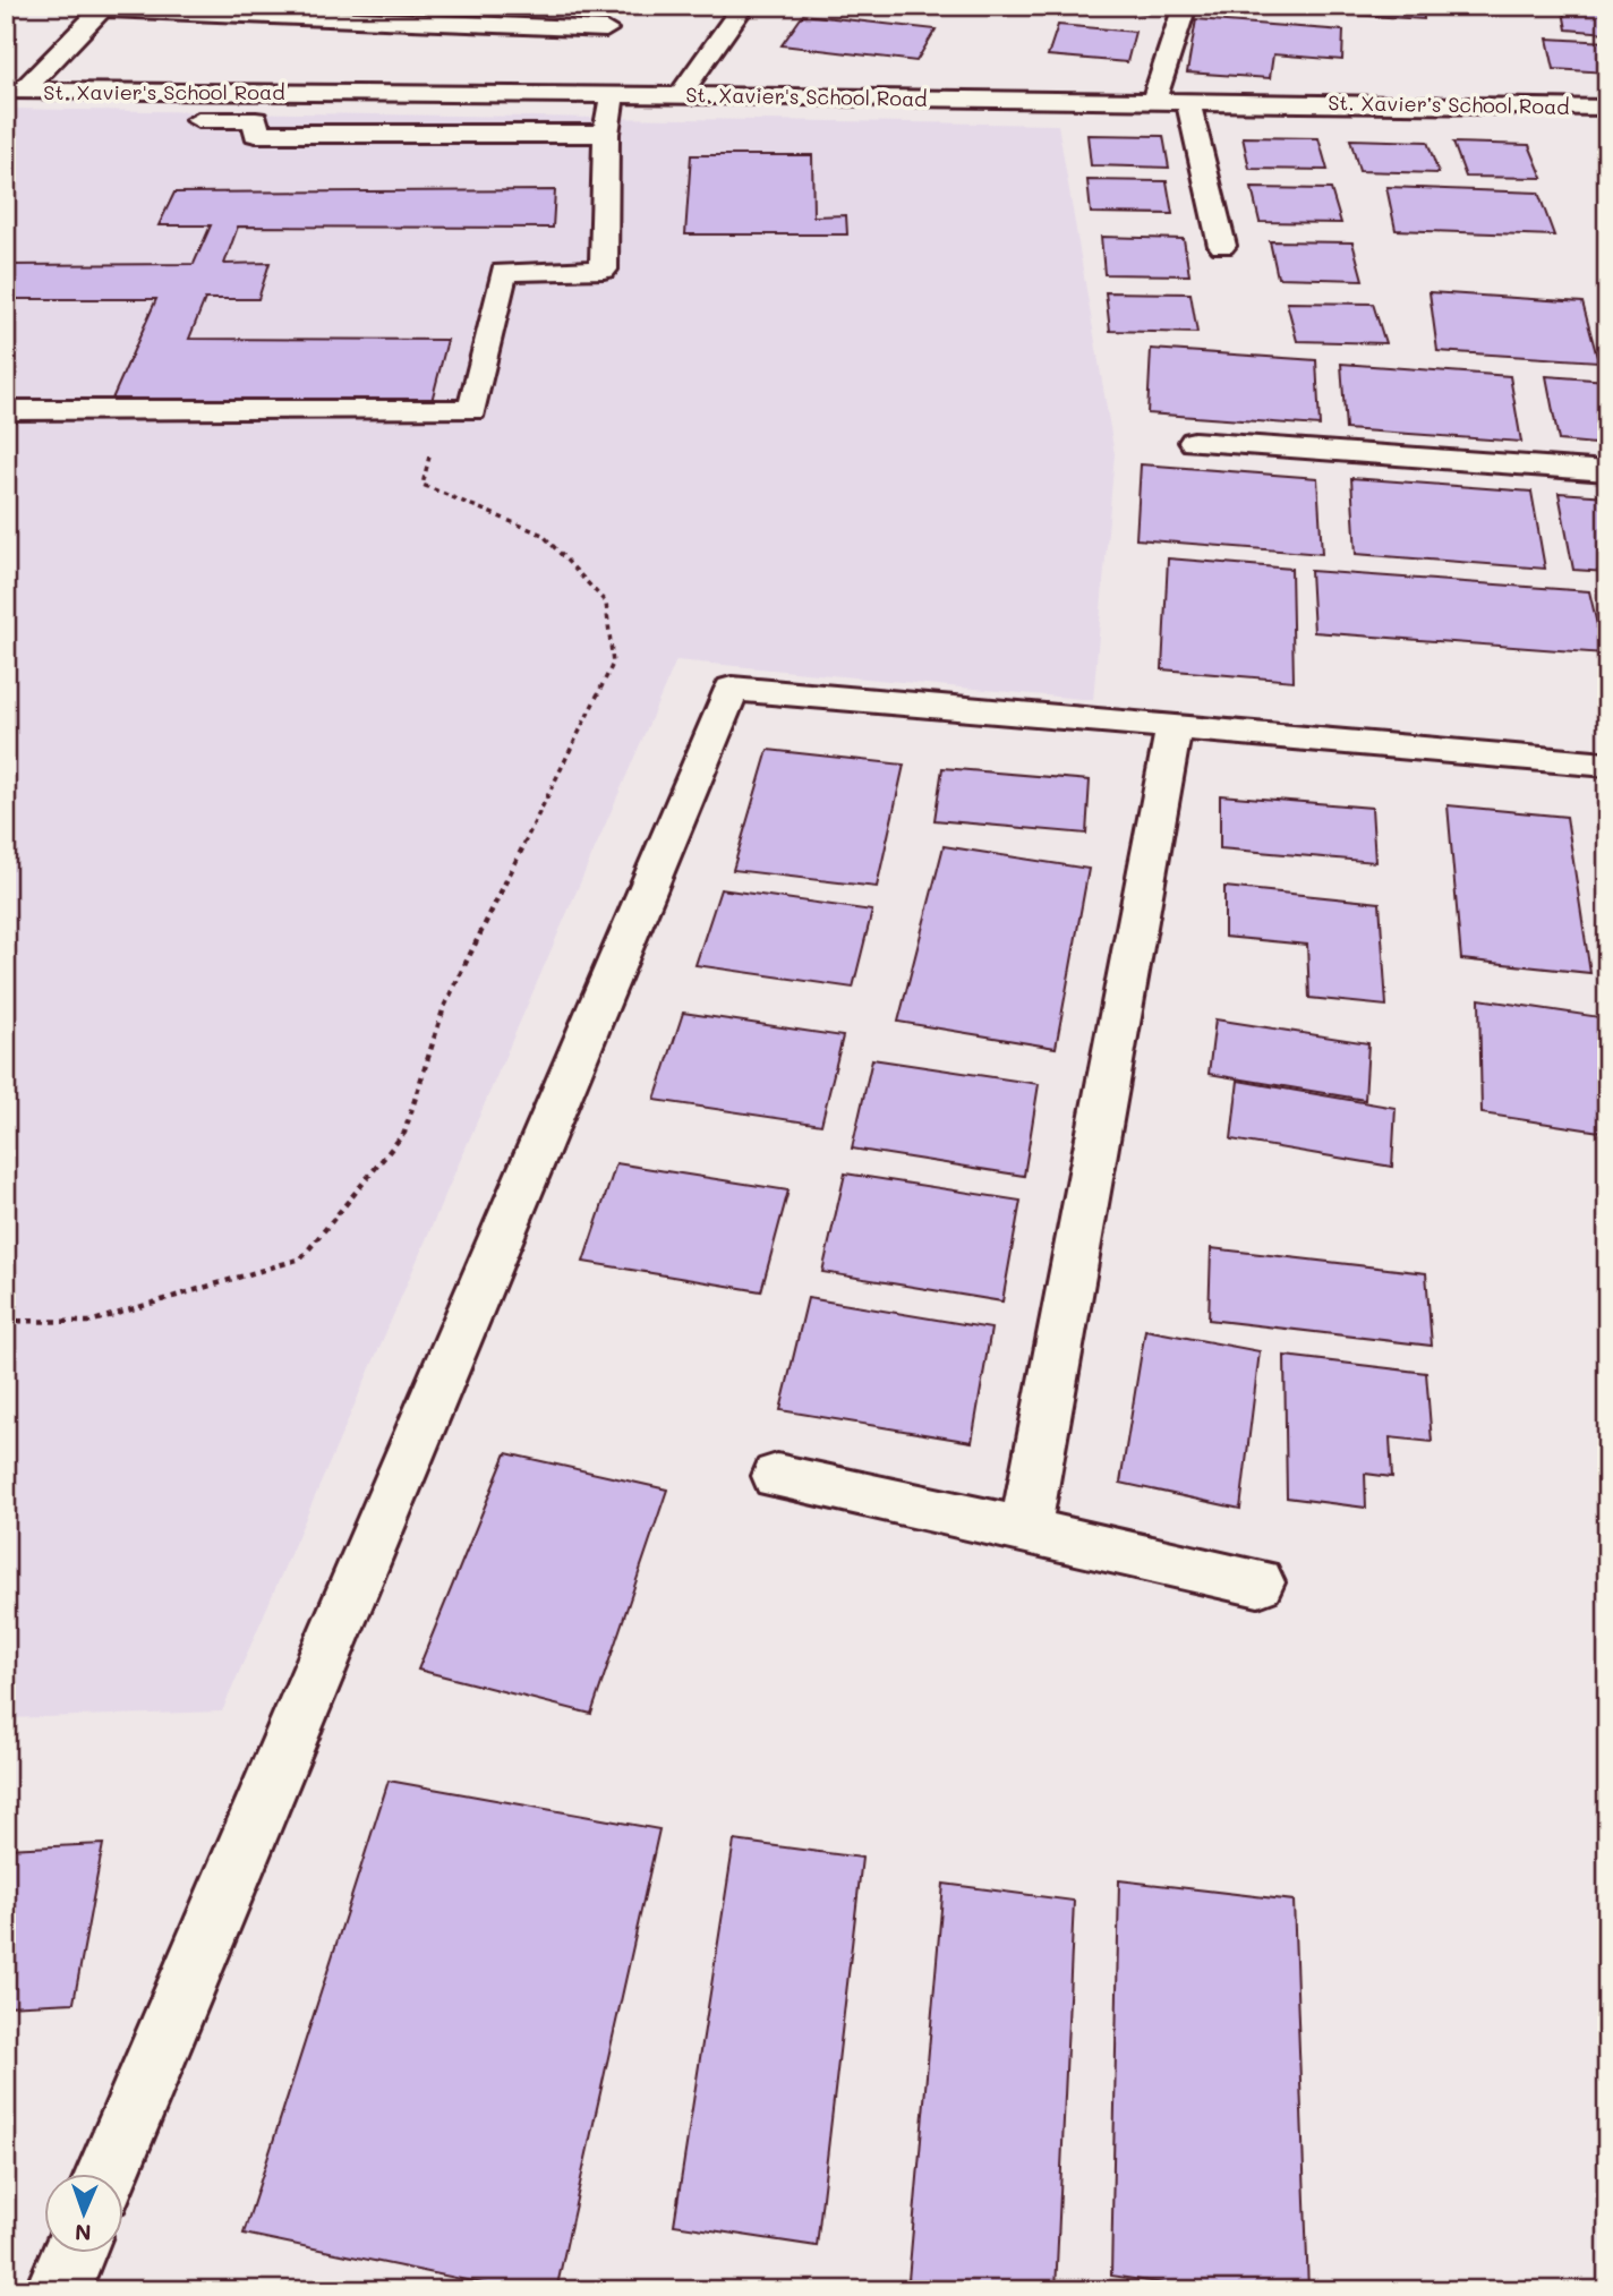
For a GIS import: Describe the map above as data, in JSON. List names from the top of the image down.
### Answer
{
  "streets": {
    "street": ["St. Xavier's School Road"]
  },
  "north": "bottom"
}
